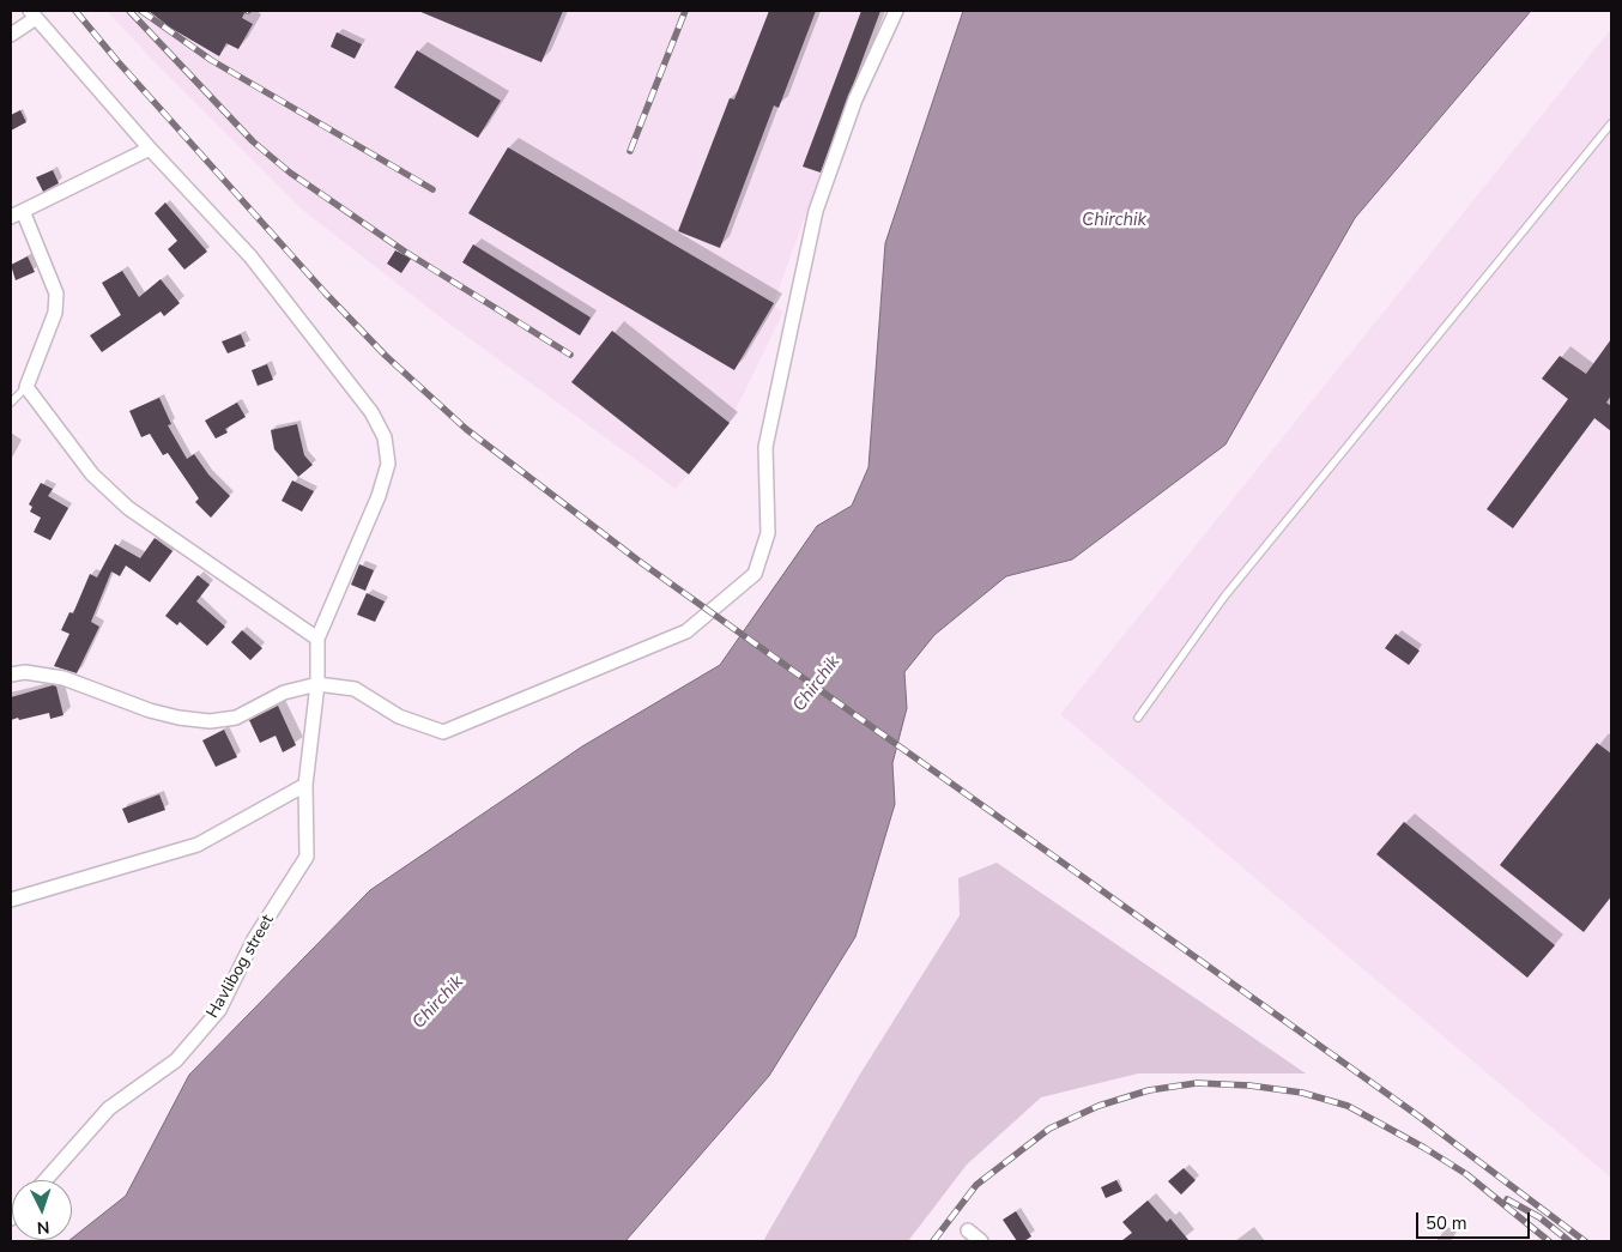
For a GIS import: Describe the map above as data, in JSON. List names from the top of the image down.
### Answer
{
  "streets": {
    "street": ["Hаvlibog street"]
  },
  "water": ["Chirchik"],
  "scale_bar": "50 m",
  "north": "bottom"
}
